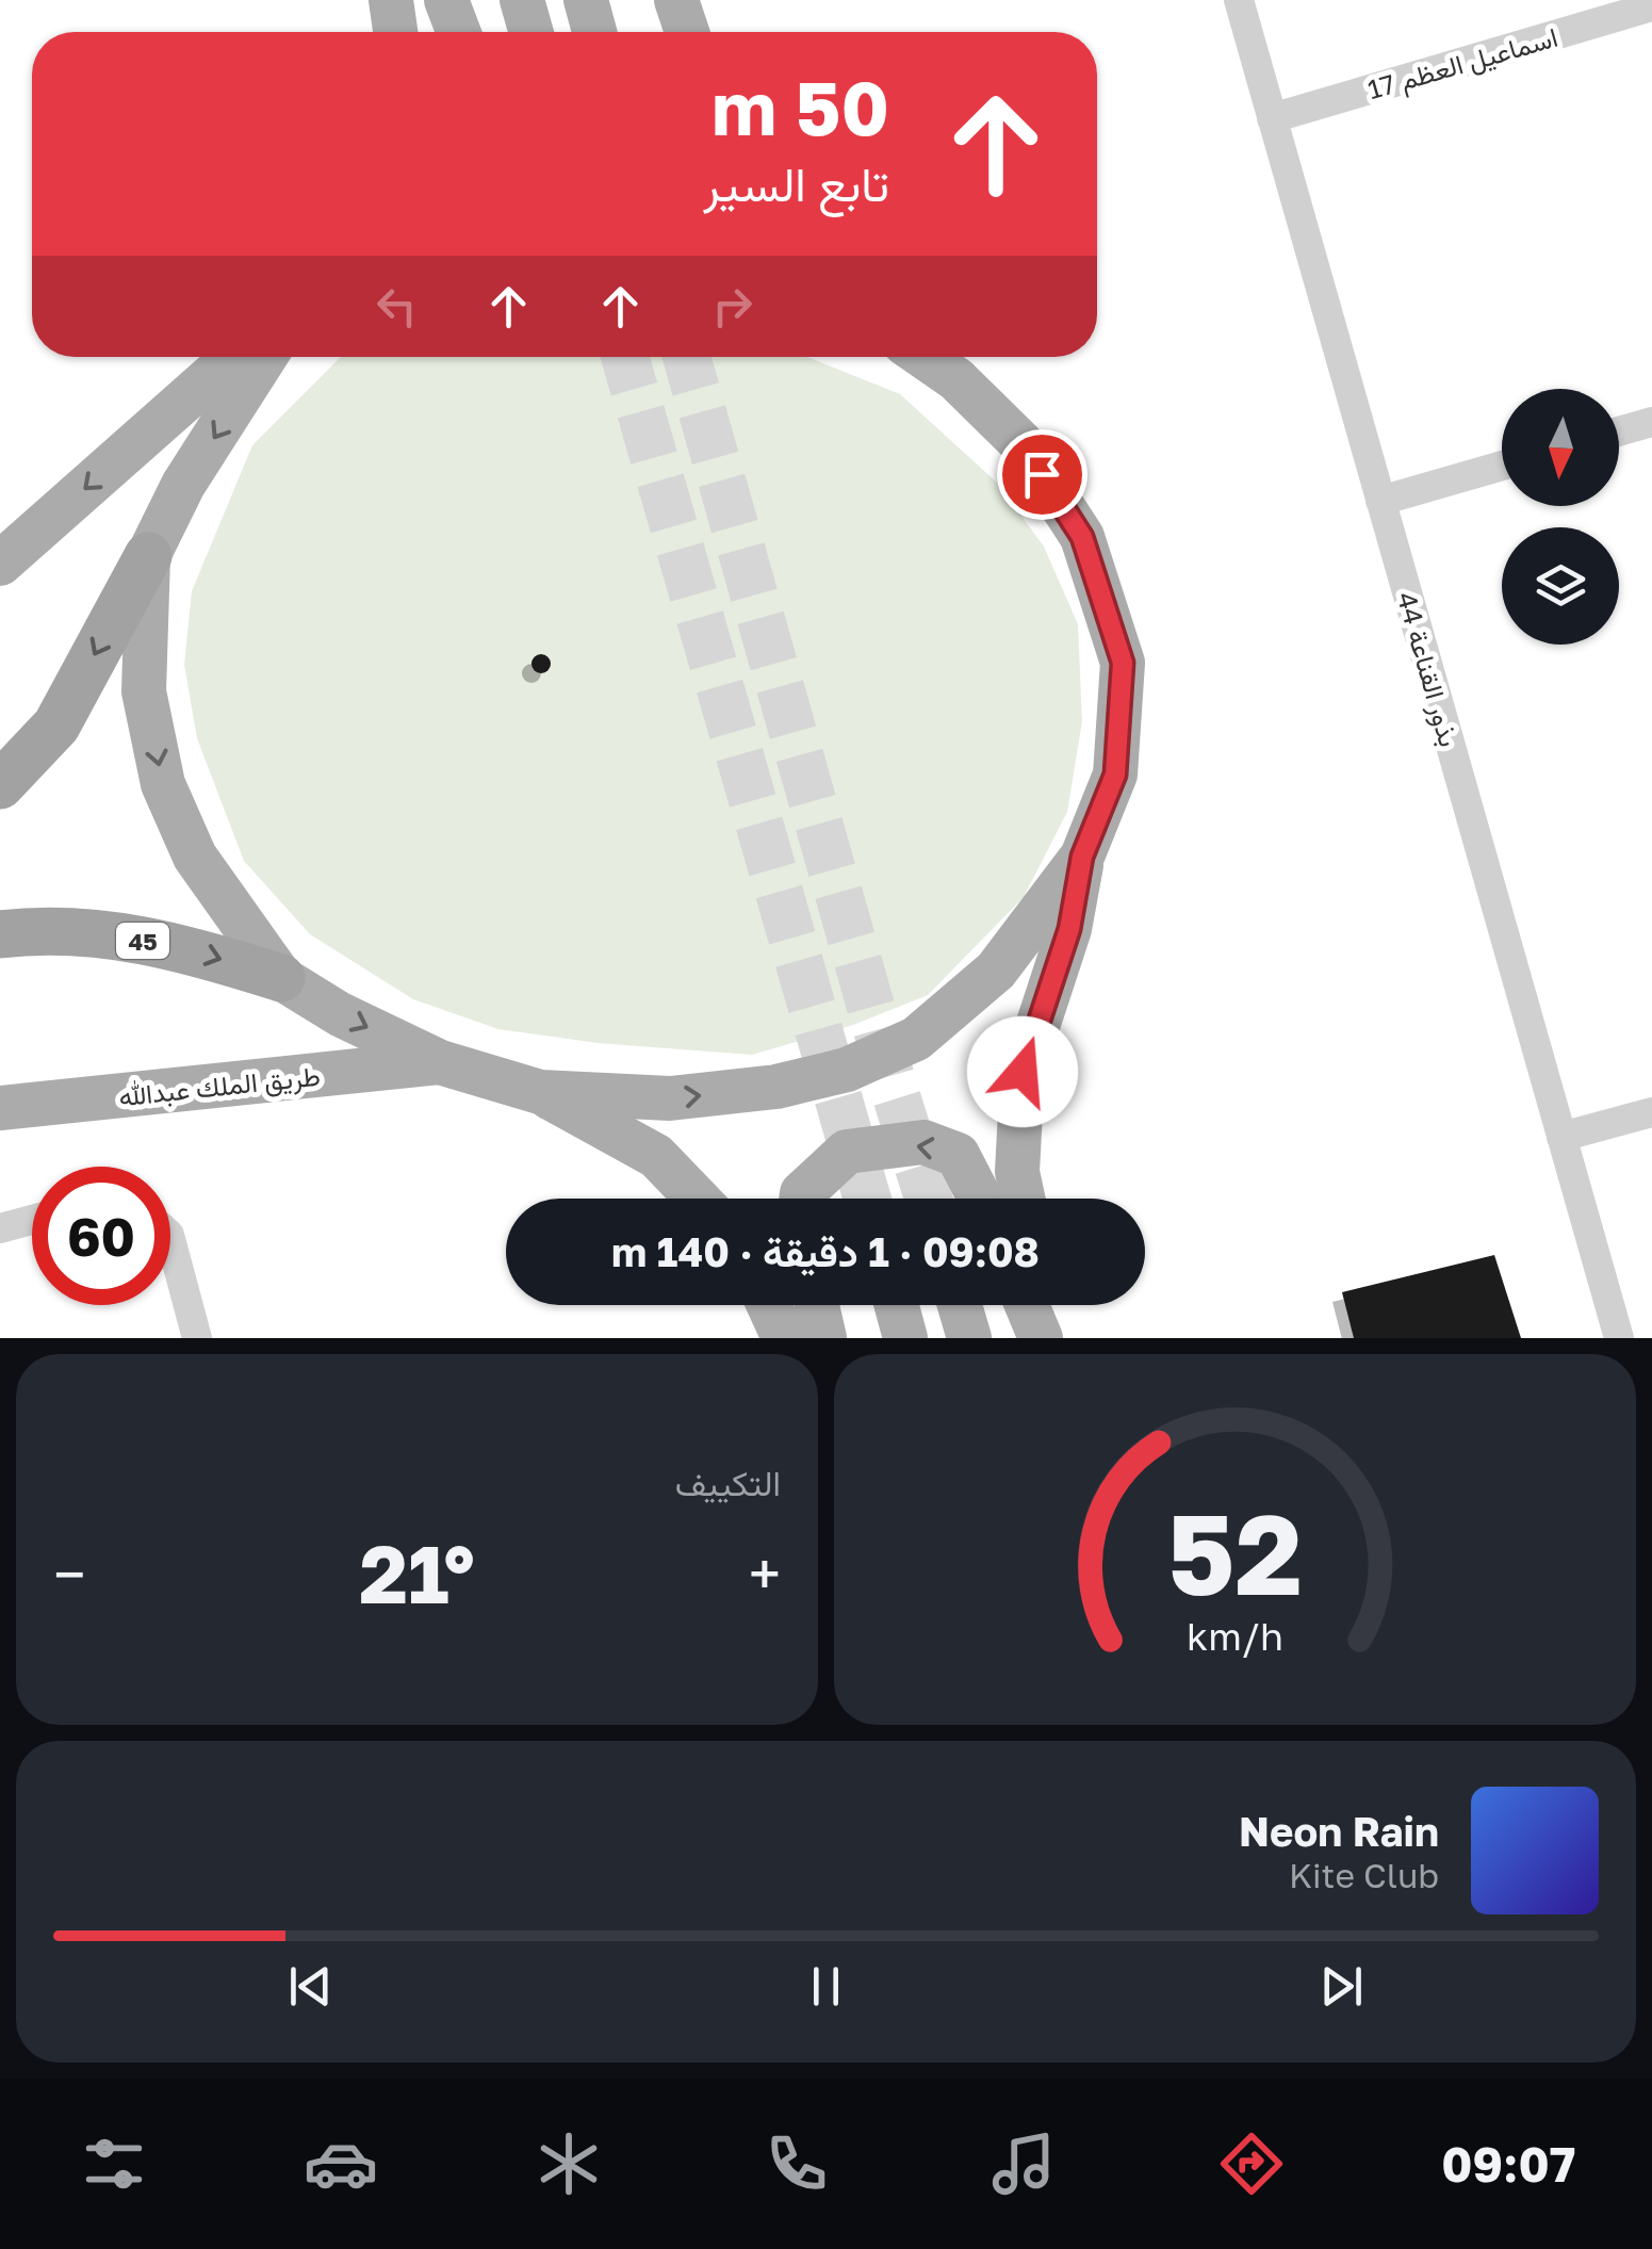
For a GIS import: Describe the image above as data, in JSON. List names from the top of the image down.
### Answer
{
  "streets": {
    "highway": ["45"],
    "main road": ["طريق الملك عبدالله"],
    "street": ["اسماعيل العظم 17", "بذور القناعة 44"]
  },
  "crossings": [
    ["اسماعيل العظم 17", "بذور القناعة 44"]
  ],
  "north": "bottom",
  "page": {
    "turn": ["50 m", "تابع السير"],
    "limit": "60",
    "trip": "09:08 · 1 دقيقة · 140 m",
    "tile": "التكييف",
    "heat": ["−", "21°", "+"],
    "song": ["Neon Rain", "Kite Club"],
    "tabs": "09:07",
    "gauge": ["52", "km/h"]
  }
}
